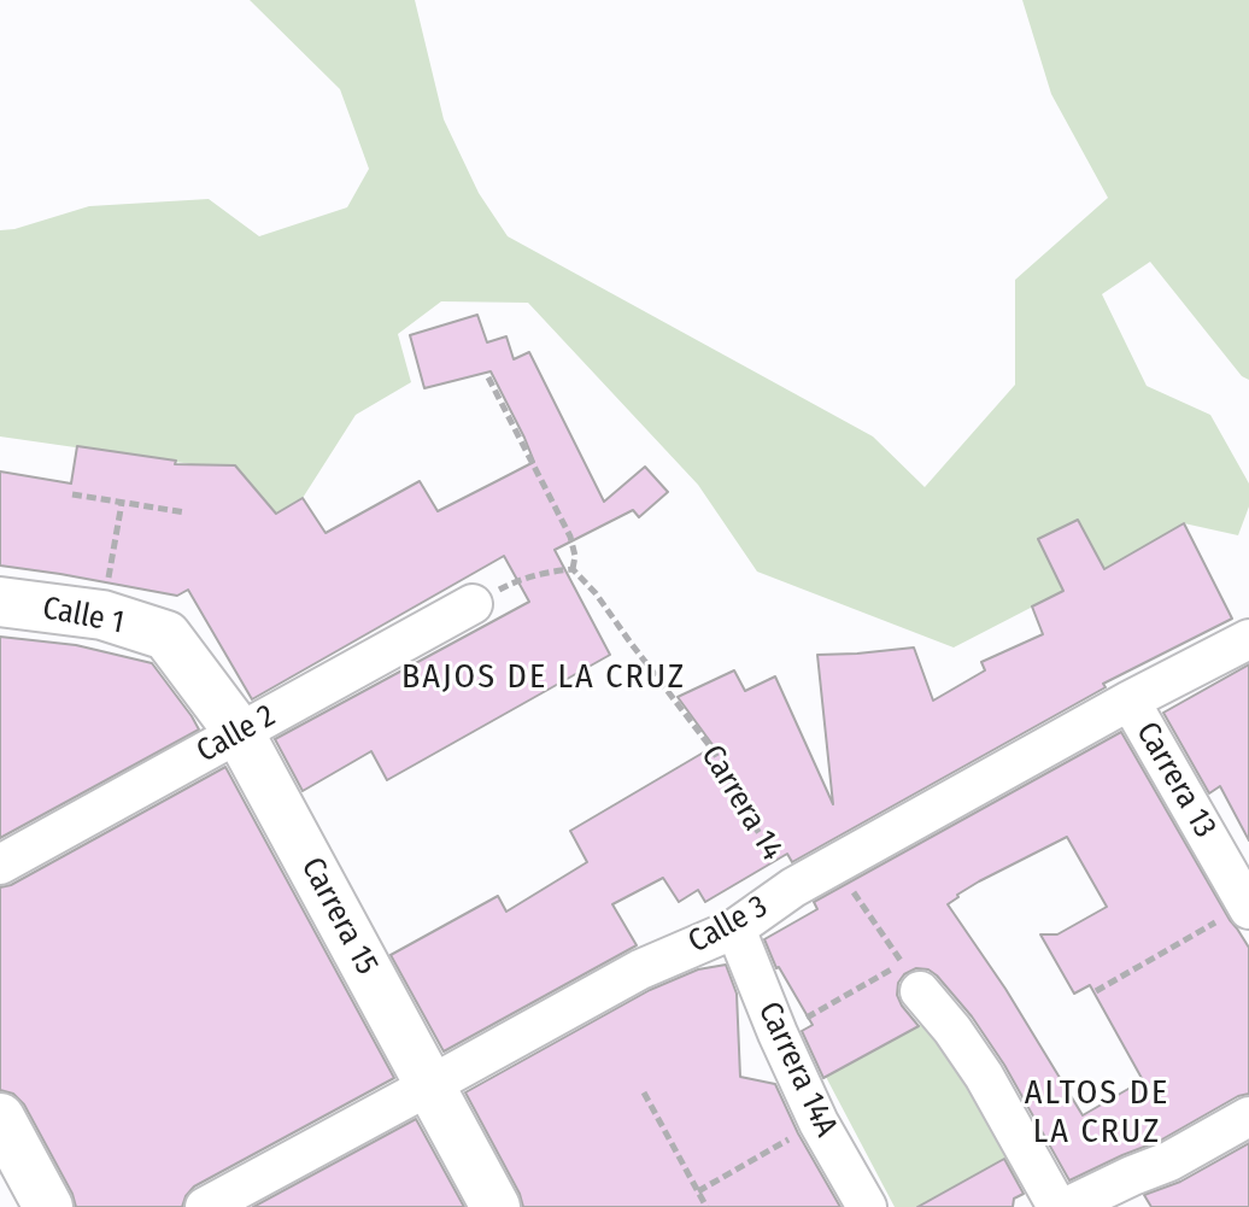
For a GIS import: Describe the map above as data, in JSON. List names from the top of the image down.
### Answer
{
  "streets": {
    "street": [
      "Calle 1",
      "Calle 2",
      "Carrera 13",
      "Carrera 15",
      "Calle 3",
      "Carrera 14A"
    ],
    "path": ["Carrera 14"]
  },
  "crossings": [
    ["Calle 1", "Carrera 15"],
    ["Calle 2", "Carrera 15"],
    ["Carrera 13", "Calle 3"],
    ["Carrera 14", "Calle 3"],
    ["Carrera 15", "Calle 3"],
    ["Calle 3", "Carrera 14A"]
  ],
  "districts": ["BAJOS DE LA CRUZ", "ALTOS DE LA CRUZ"]
}
